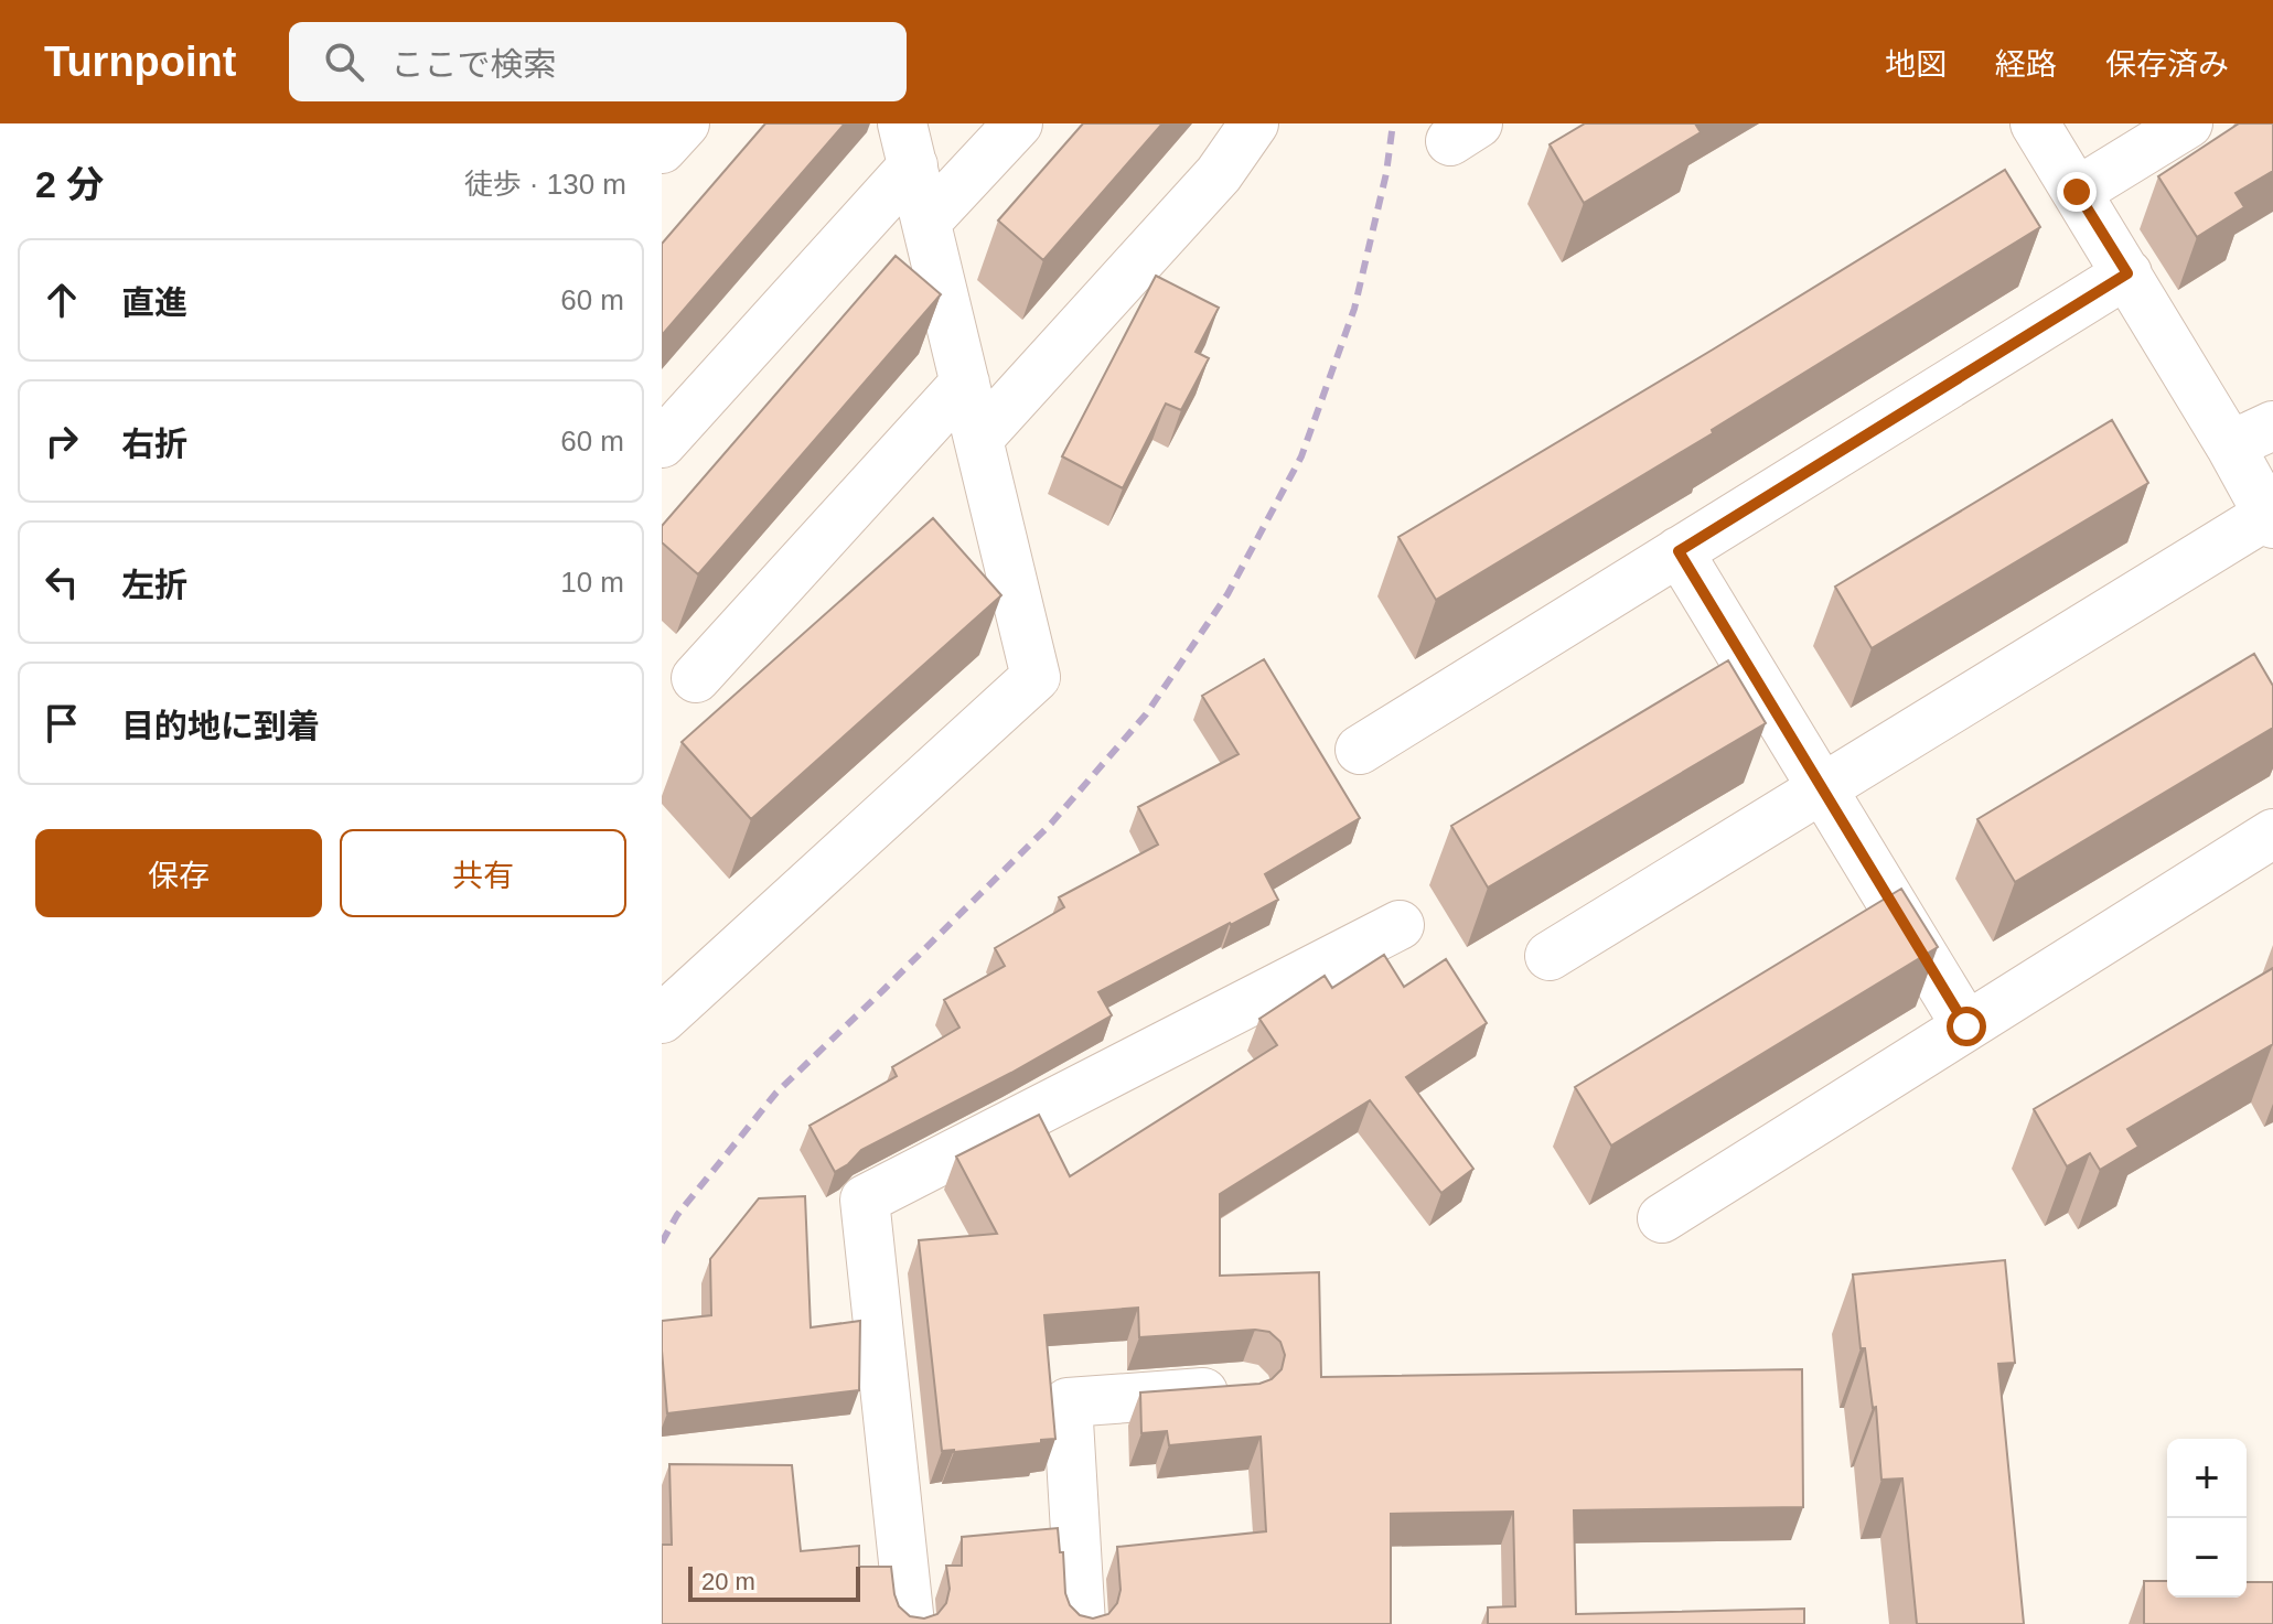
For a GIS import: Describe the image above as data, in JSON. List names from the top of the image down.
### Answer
{
  "scale_bar": "20 m",
  "page": {
    "header": "Turnpoint",
    "search": "ここで検索",
    "nav": ["地図", "経路", "保存済み"],
    "heading": ["2 分", "徒歩 · 130 m"],
    "list": [
      ["直進", "60 m"],
      ["右折", "60 m"],
      ["左折", "10 m"],
      "目的地に到着"
    ],
    "buttons": ["保存", "共有"],
    "map_buttons": ["+", "−"],
    "scale": "20 m"
  }
}
